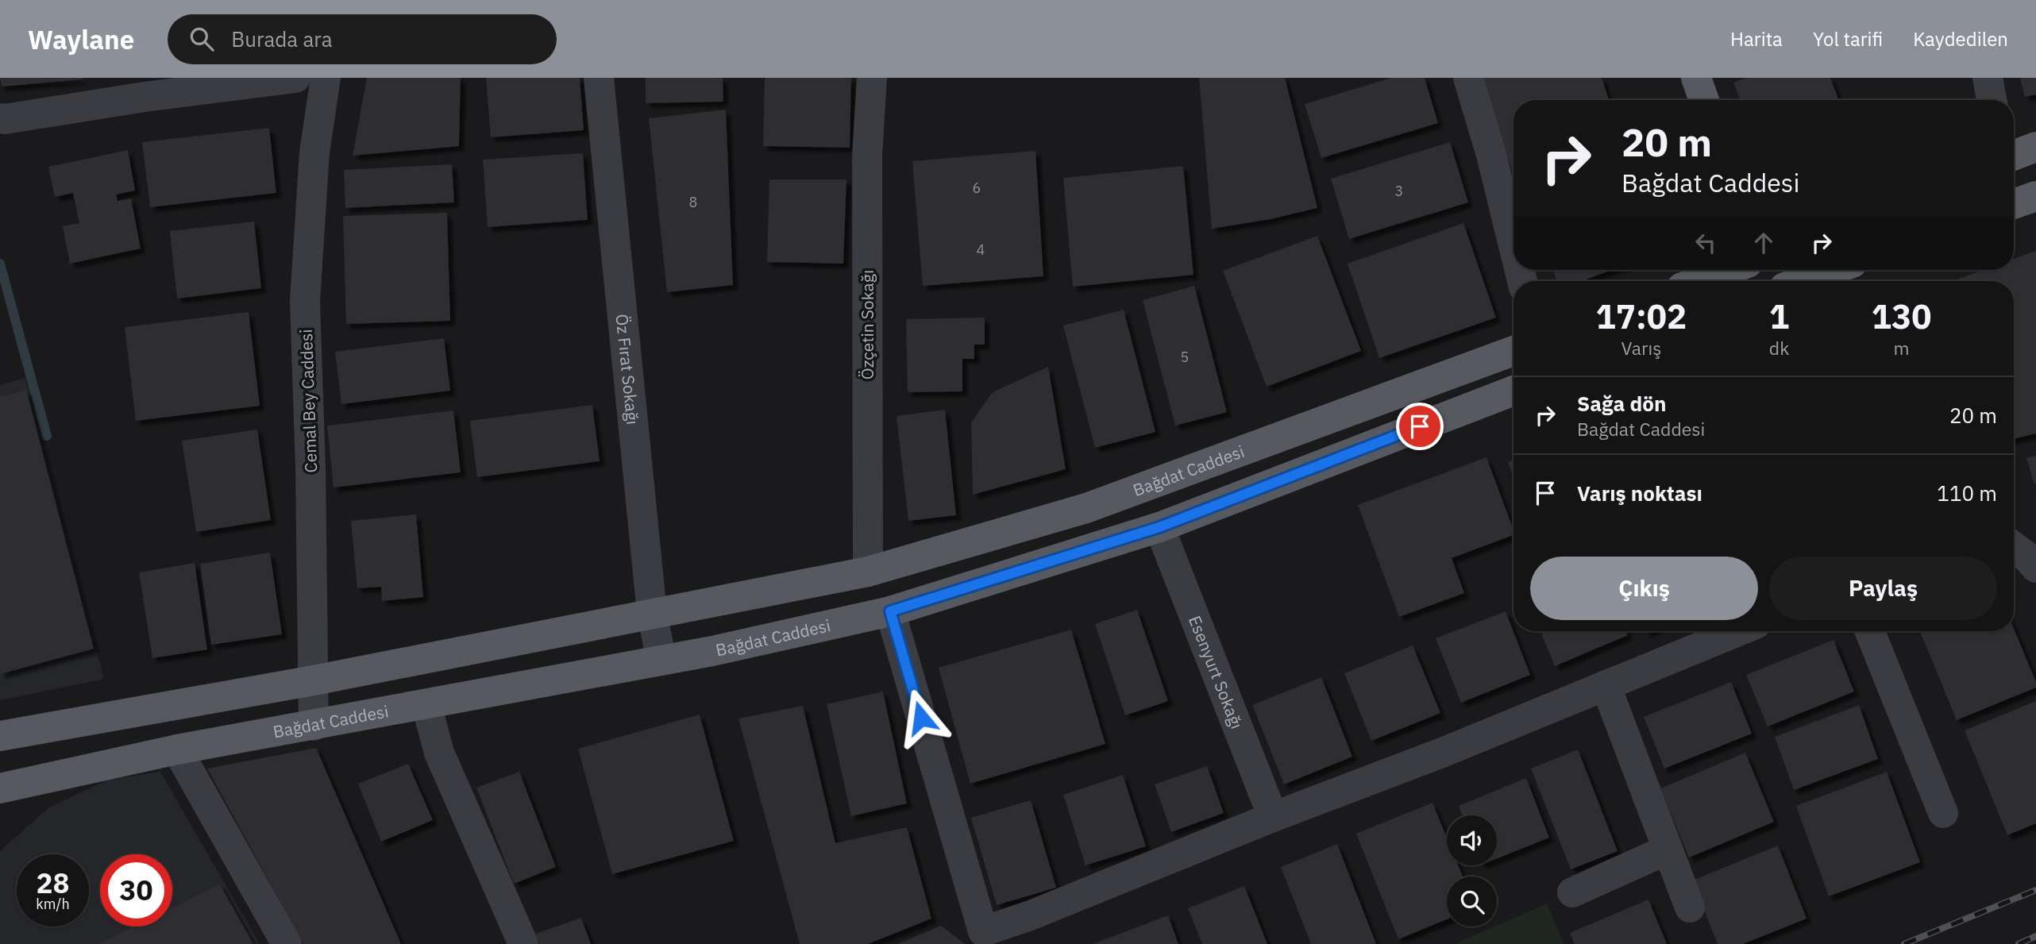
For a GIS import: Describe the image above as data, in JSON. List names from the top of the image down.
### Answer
{
  "streets": {
    "main road": ["Bağdat Caddesi"],
    "street": [
      "Özçetin Sokağı",
      "Öz Fırat Sokağı",
      "Cemal Bey Caddesi",
      "Esenyurt Sokağı"
    ]
  },
  "crossings": [
    ["Özçetin Sokağı", "Bağdat Caddesi"],
    ["Öz Fırat Sokağı", "Bağdat Caddesi"],
    ["Cemal Bey Caddesi", "Bağdat Caddesi"],
    ["Bağdat Caddesi", "Esenyurt Sokağı"]
  ],
  "house_numbers": [
    "6",
    "3",
    "8",
    "4",
    "5"
  ],
  "page": {
    "header": "Waylane",
    "search": "Burada ara",
    "nav": ["Harita", "Yol tarifi", "Kaydedilen"],
    "turn": ["20 m", "Bağdat Caddesi"],
    "eta": [
      "17:02",
      "Varış",
      "1",
      "dk",
      "130",
      "m"
    ],
    "list": [
      {
        "name": "Sağa dön",
        "note": "Bağdat Caddesi",
        "value": "20 m"
      },
      {
        "name": "Varış noktası",
        "value": "110 m"
      }
    ],
    "buttons": ["Çıkış", "Paylaş"],
    "speed": "28 km/h",
    "limit": "30"
  }
}
